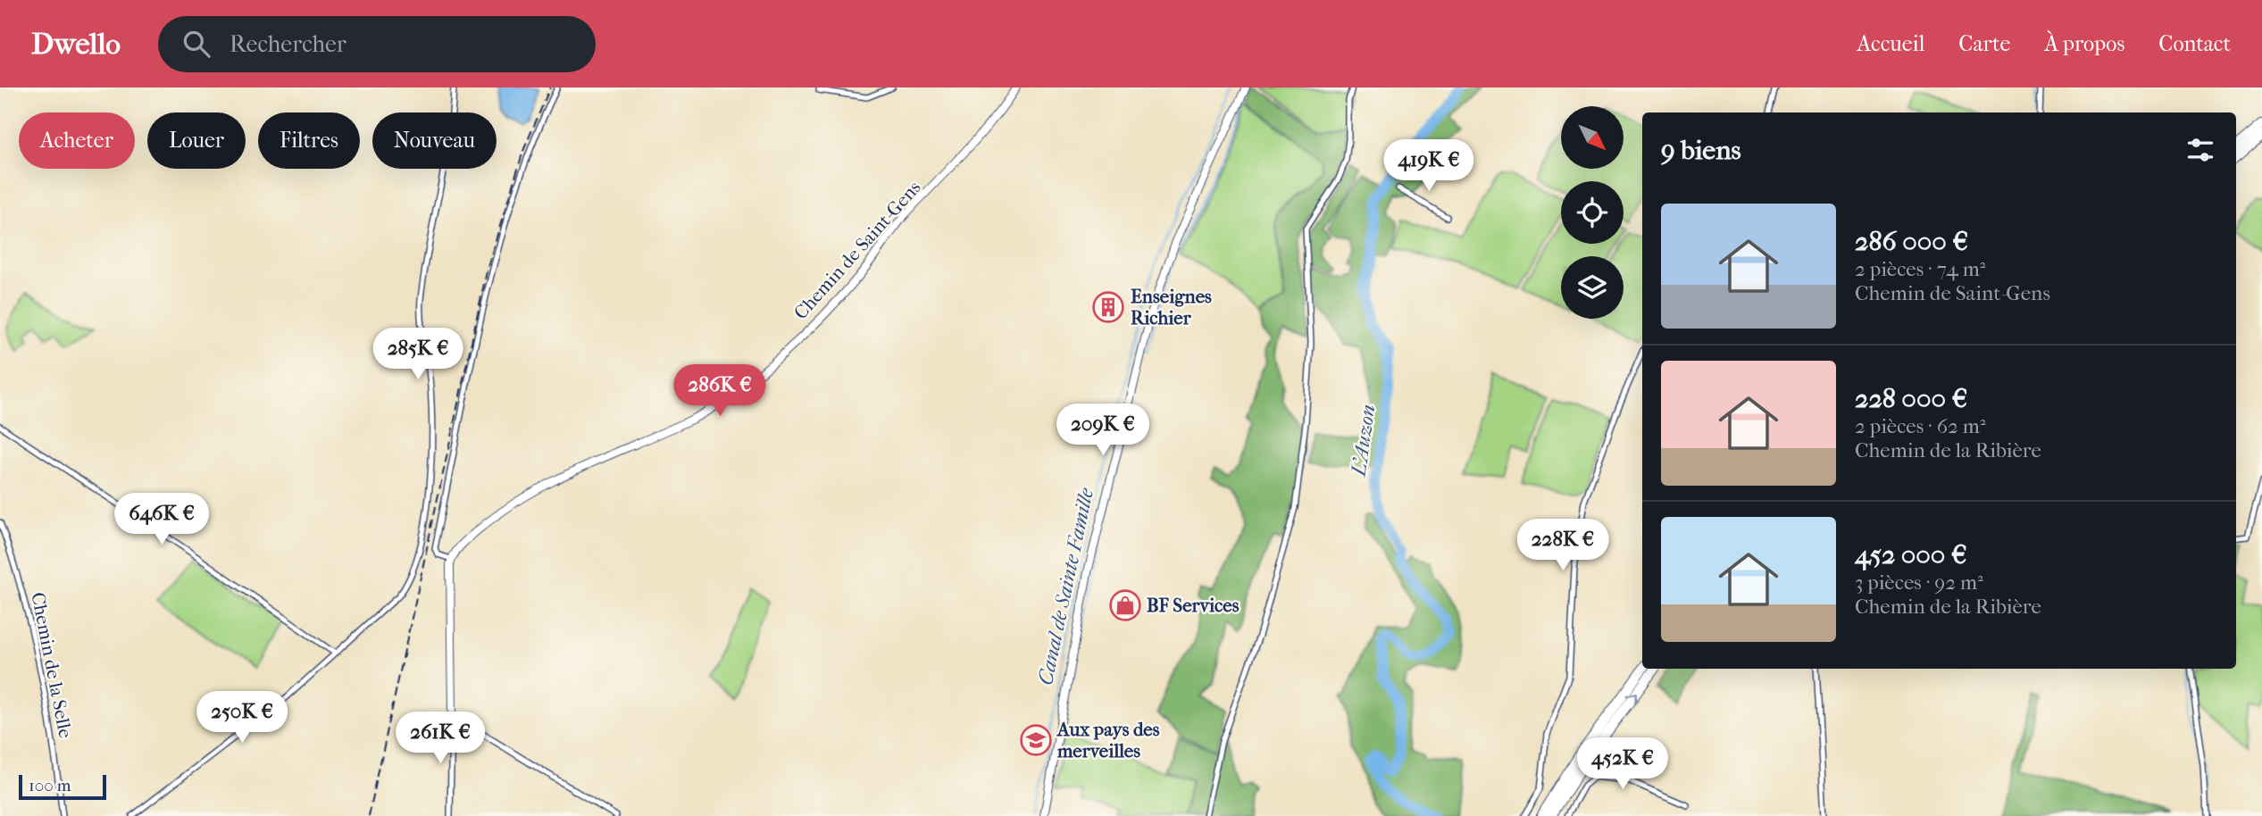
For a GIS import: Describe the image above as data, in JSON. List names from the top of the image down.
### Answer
{
  "streets": {
    "street": ["Chemin de Saint-Gens", "Chemin de la Selle"]
  },
  "water": ["L'Auzon", "Canal de Sainte Famille"],
  "places": {
    "building": ["Enseignes Richier"],
    "shop": ["BF Services"],
    "school or university": ["Aux pays des merveilles"]
  },
  "scale_bar": "100 m",
  "north": "bottom right",
  "page": {
    "header": "Dwello",
    "search": "Rechercher",
    "nav": [
      "Accueil",
      "Carte",
      "À propos",
      "Contact"
    ],
    "chip": [
      "Acheter",
      "Louer",
      "Filtres",
      "Nouveau"
    ],
    "heading": "9 biens",
    "price": [
      "419K €",
      "285K €",
      "286K €",
      "209K €",
      "646K €",
      "228K €",
      "250K €",
      "261K €",
      "452K €"
    ],
    "list": [
      {
        "name": "286 000 €",
        "note": "2 pièces · 74 m² · Chemin de Saint-Gens"
      },
      {
        "name": "228 000 €",
        "note": "2 pièces · 62 m² · Chemin de la Ribière"
      },
      {
        "name": "452 000 €",
        "note": "3 pièces · 92 m² · Chemin de la Ribière"
      }
    ],
    "scale": "100 m"
  }
}
